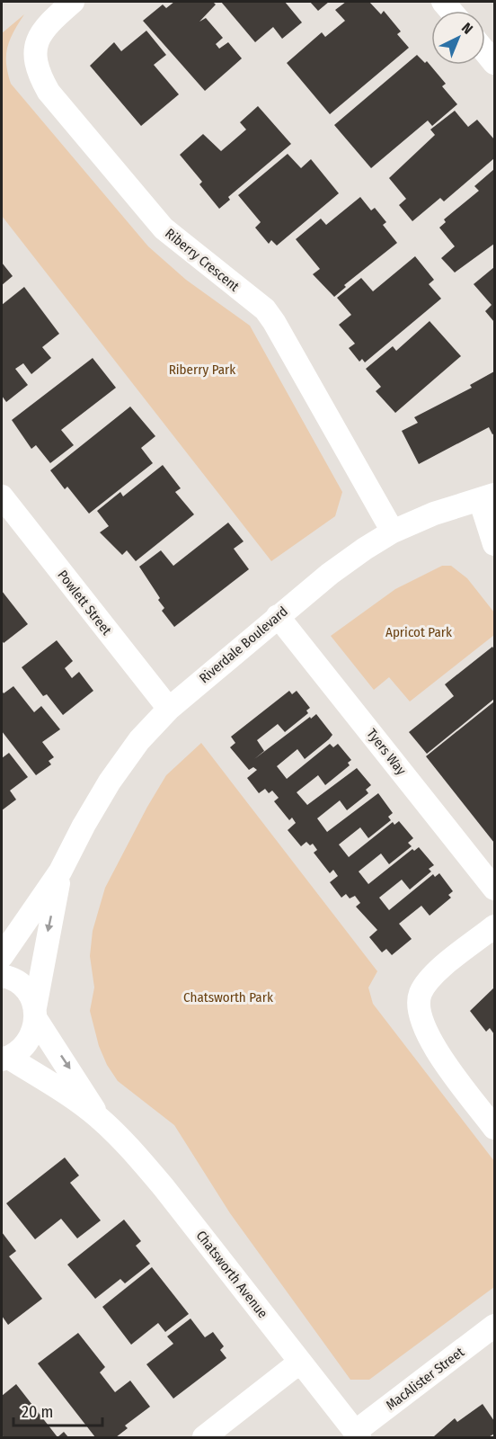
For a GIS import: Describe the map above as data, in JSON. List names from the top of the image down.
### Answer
{
  "streets": {
    "street": [
      "Riberry Crescent",
      "Powlett Street",
      "Riverdale Boulevard",
      "Tyers Way",
      "Chatsworth Avenue",
      "MacAlister Street"
    ]
  },
  "crossings": [
    ["Riberry Crescent", "Riverdale Boulevard"],
    ["Powlett Street", "Riverdale Boulevard"],
    ["Riverdale Boulevard", "Tyers Way"],
    ["Riverdale Boulevard", "Chatsworth Avenue"],
    ["Chatsworth Avenue", "MacAlister Street"]
  ],
  "parks": ["Riberry Park", "Apricot Park", "Chatsworth Park"],
  "scale_bar": "20 m",
  "north": "top right"
}
